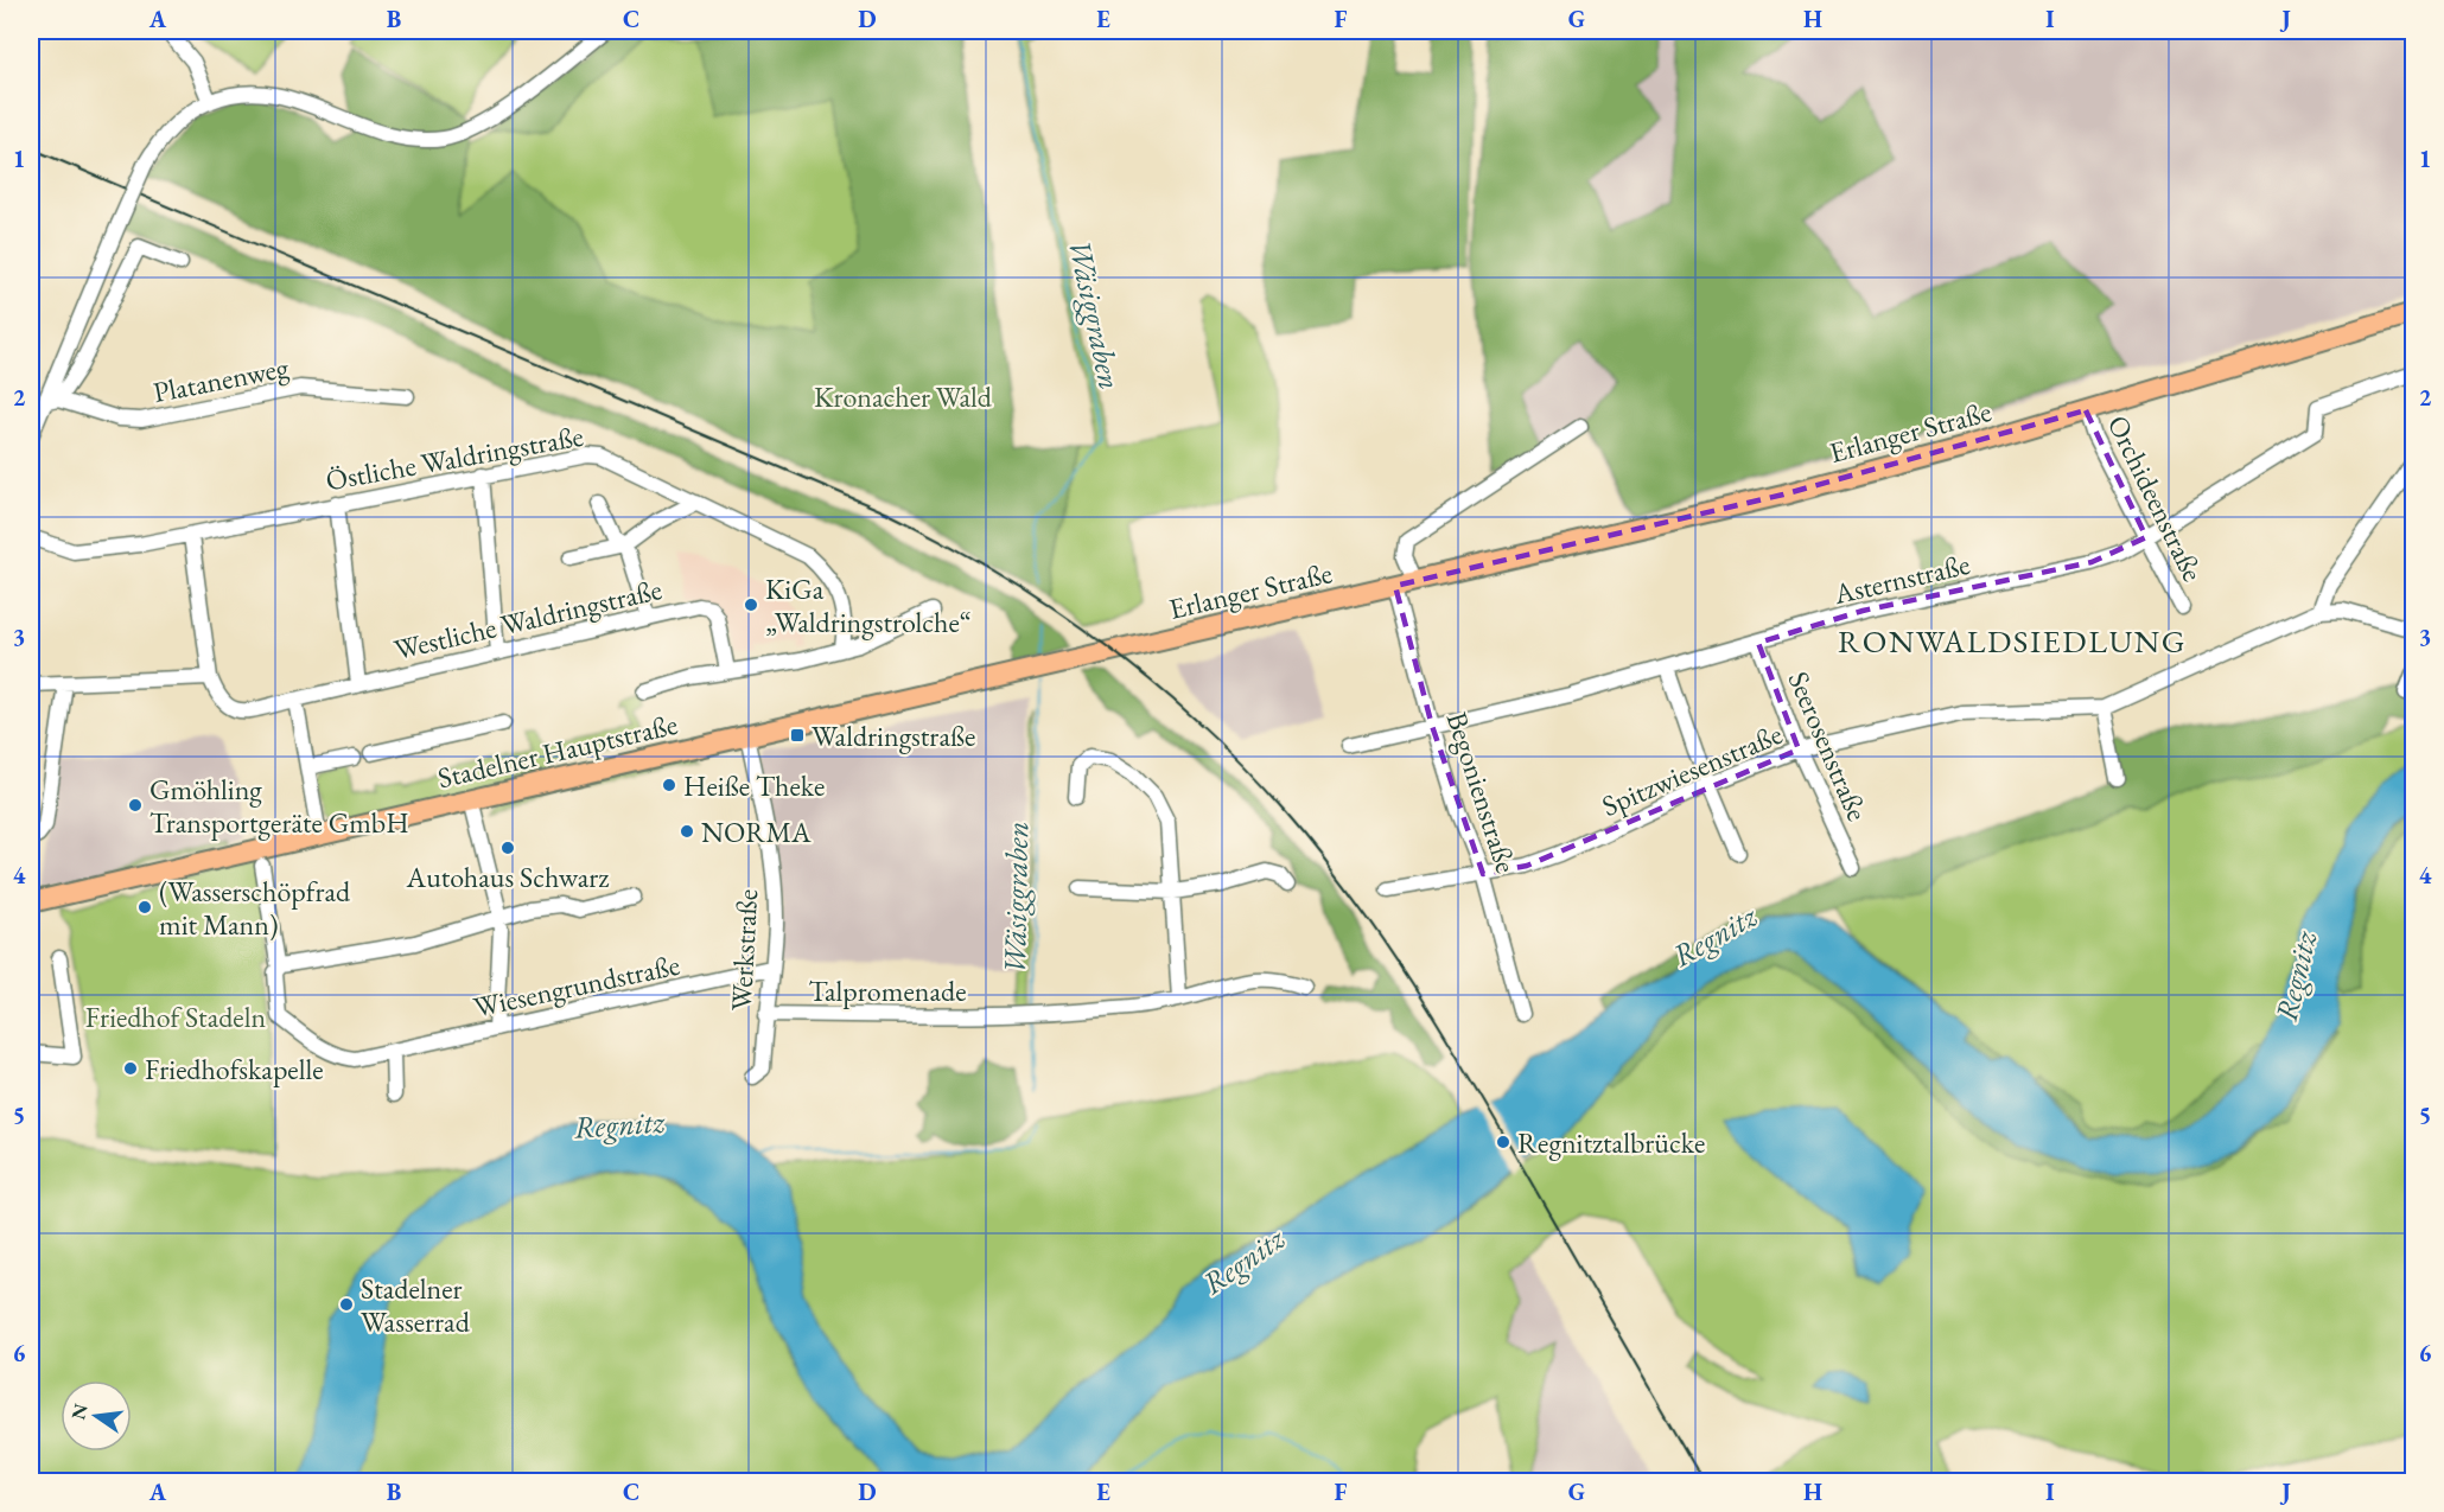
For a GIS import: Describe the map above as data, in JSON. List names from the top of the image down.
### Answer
{
  "streets": {
    "main road": ["Erlanger Straße", "Stadelner Hauptstraße"],
    "street": [
      "Platanenweg",
      "Östliche Waldringstraße",
      "Orchideenstraße",
      "Asternstraße",
      "Westliche Waldringstraße",
      "Seerosenstraße",
      "Spitzwiesenstraße",
      "Begonienstraße",
      "Werkstraße",
      "Wiesengrundstraße",
      "Talpromenade"
    ]
  },
  "crossings": [
    ["Erlanger Straße", "Orchideenstraße"],
    ["Erlanger Straße", "Stadelner Hauptstraße"],
    ["Erlanger Straße", "Begonienstraße"],
    ["Orchideenstraße", "Asternstraße"],
    ["Asternstraße", "Seerosenstraße"],
    ["Asternstraße", "Begonienstraße"],
    ["Seerosenstraße", "Spitzwiesenstraße"],
    ["Stadelner Hauptstraße", "Werkstraße"],
    ["Spitzwiesenstraße", "Begonienstraße"],
    ["Werkstraße", "Wiesengrundstraße"],
    ["Werkstraße", "Talpromenade"]
  ],
  "districts": ["RONWALDSIEDLUNG"],
  "water": ["Wäsiggraben", "Regnitz"],
  "parks": ["Kronacher Wald", "Friedhof Stadeln"],
  "places": {
    "other": [
      "KiGa „Waldringstrolche“",
      "Heiße Theke",
      "Gmöhling Transportgeräte GmbH",
      "NORMA",
      "Autohaus Schwarz",
      "(Wasserschöpfrad mit Mann)",
      "Friedhofskapelle",
      "Regnitztalbrücke",
      "Stadelner Wasserrad"
    ],
    "transit": ["Waldringstraße"]
  },
  "north": "left",
  "grid": {
    "columns": [
      "A",
      "B",
      "C",
      "D",
      "E",
      "F",
      "G",
      "H",
      "I",
      "J"
    ],
    "rows": [
      "1",
      "2",
      "3",
      "4",
      "5",
      "6"
    ]
  }
}
